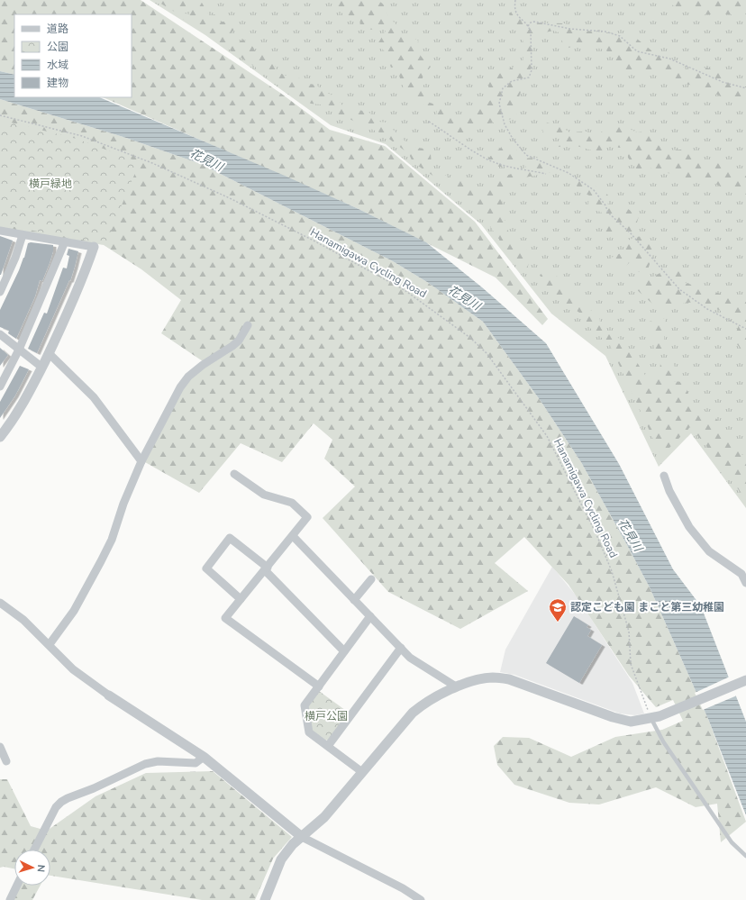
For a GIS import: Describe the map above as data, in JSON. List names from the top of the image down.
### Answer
{
  "streets": {
    "path": ["Hanamigawa Cycling Road"]
  },
  "water": ["花見川"],
  "parks": ["横戸緑地", "横戸公園"],
  "places": {
    "school or university": ["認定こども園 まこと第三幼稚園"]
  },
  "legend": [
    "道路",
    "公園",
    "水域",
    "建物"
  ],
  "north": "right"
}
